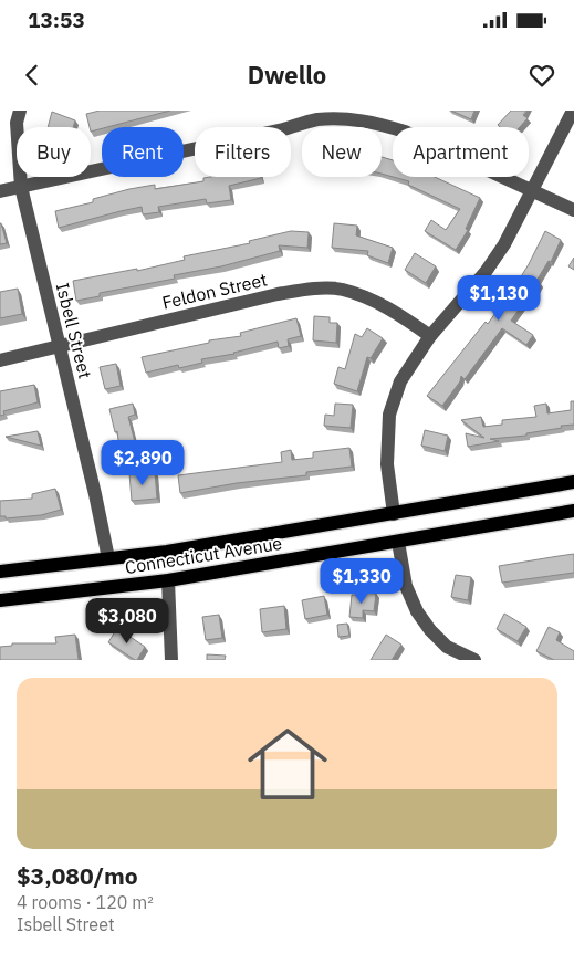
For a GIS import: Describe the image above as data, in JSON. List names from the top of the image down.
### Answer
{
  "streets": {
    "main road": ["Connecticut Avenue"],
    "street": ["Feldon Street", "Isbell Street"]
  },
  "crossings": [
    ["Feldon Street", "Isbell Street"],
    ["Isbell Street", "Connecticut Avenue"]
  ],
  "page": {
    "status": "13:53",
    "header": "Dwello",
    "chip": [
      "Buy",
      "Rent",
      "Filters",
      "New",
      "Apartment"
    ],
    "price": [
      "$1,130",
      "$2,890",
      "$1,330",
      "$3,080"
    ],
    "list": [
      {
        "name": "$3,080/mo",
        "note": "4 rooms · 120 m² · Isbell Street"
      }
    ]
  }
}
